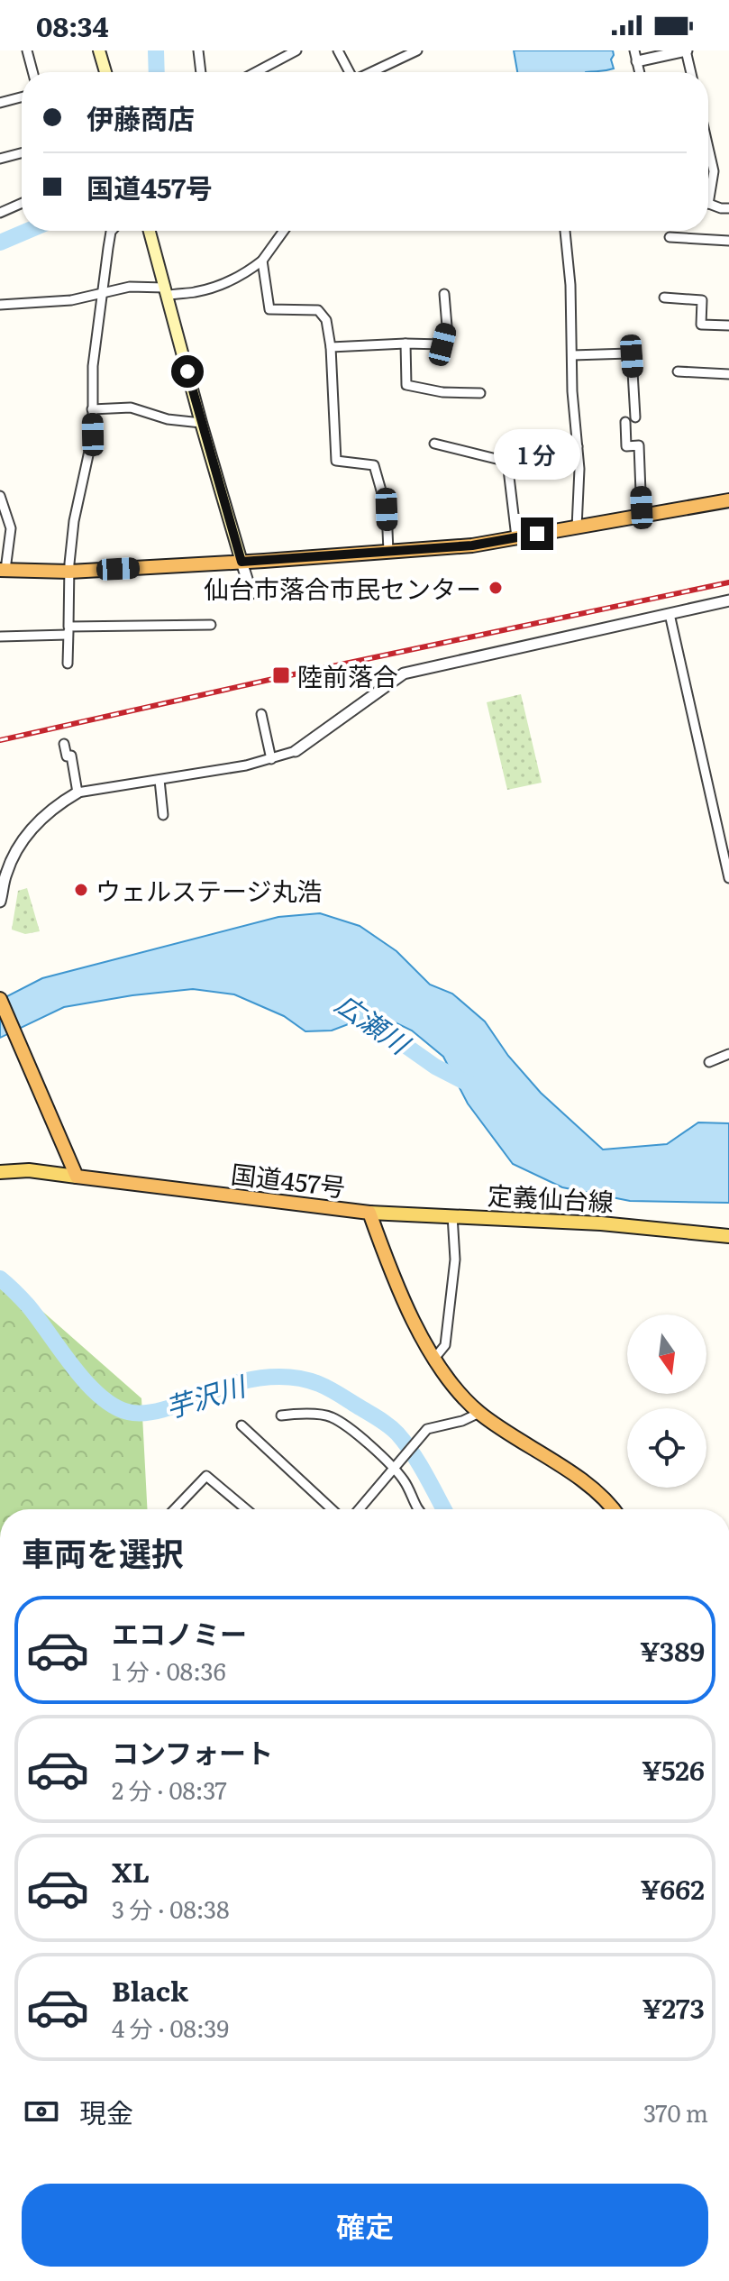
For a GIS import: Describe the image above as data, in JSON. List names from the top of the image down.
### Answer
{
  "streets": {
    "highway": ["国道457号"],
    "main road": ["定義仙台線"]
  },
  "crossings": [
    ["国道457号", "定義仙台線"]
  ],
  "water": ["広瀬川", "芋沢川"],
  "places": {
    "other": ["仙台市落合市民センター", "ウェルステージ丸浩"],
    "transit": ["陸前落合"]
  },
  "north": "bottom",
  "page": {
    "status": "08:34",
    "banner": ["伊藤商店", "国道457号"],
    "bubble": "1 分",
    "heading": "車両を選択",
    "list": [
      {
        "name": "エコノミー",
        "note": "1 分 · 08:36",
        "value": "¥389"
      },
      {
        "name": "コンフォート",
        "note": "2 分 · 08:37",
        "value": "¥526"
      },
      {
        "name": "XL",
        "note": "3 分 · 08:38",
        "value": "¥662"
      },
      {
        "name": "Black",
        "note": "4 分 · 08:39",
        "value": "¥273"
      }
    ],
    "pay": ["現金", "370 m"],
    "buttons": "確定"
  }
}
